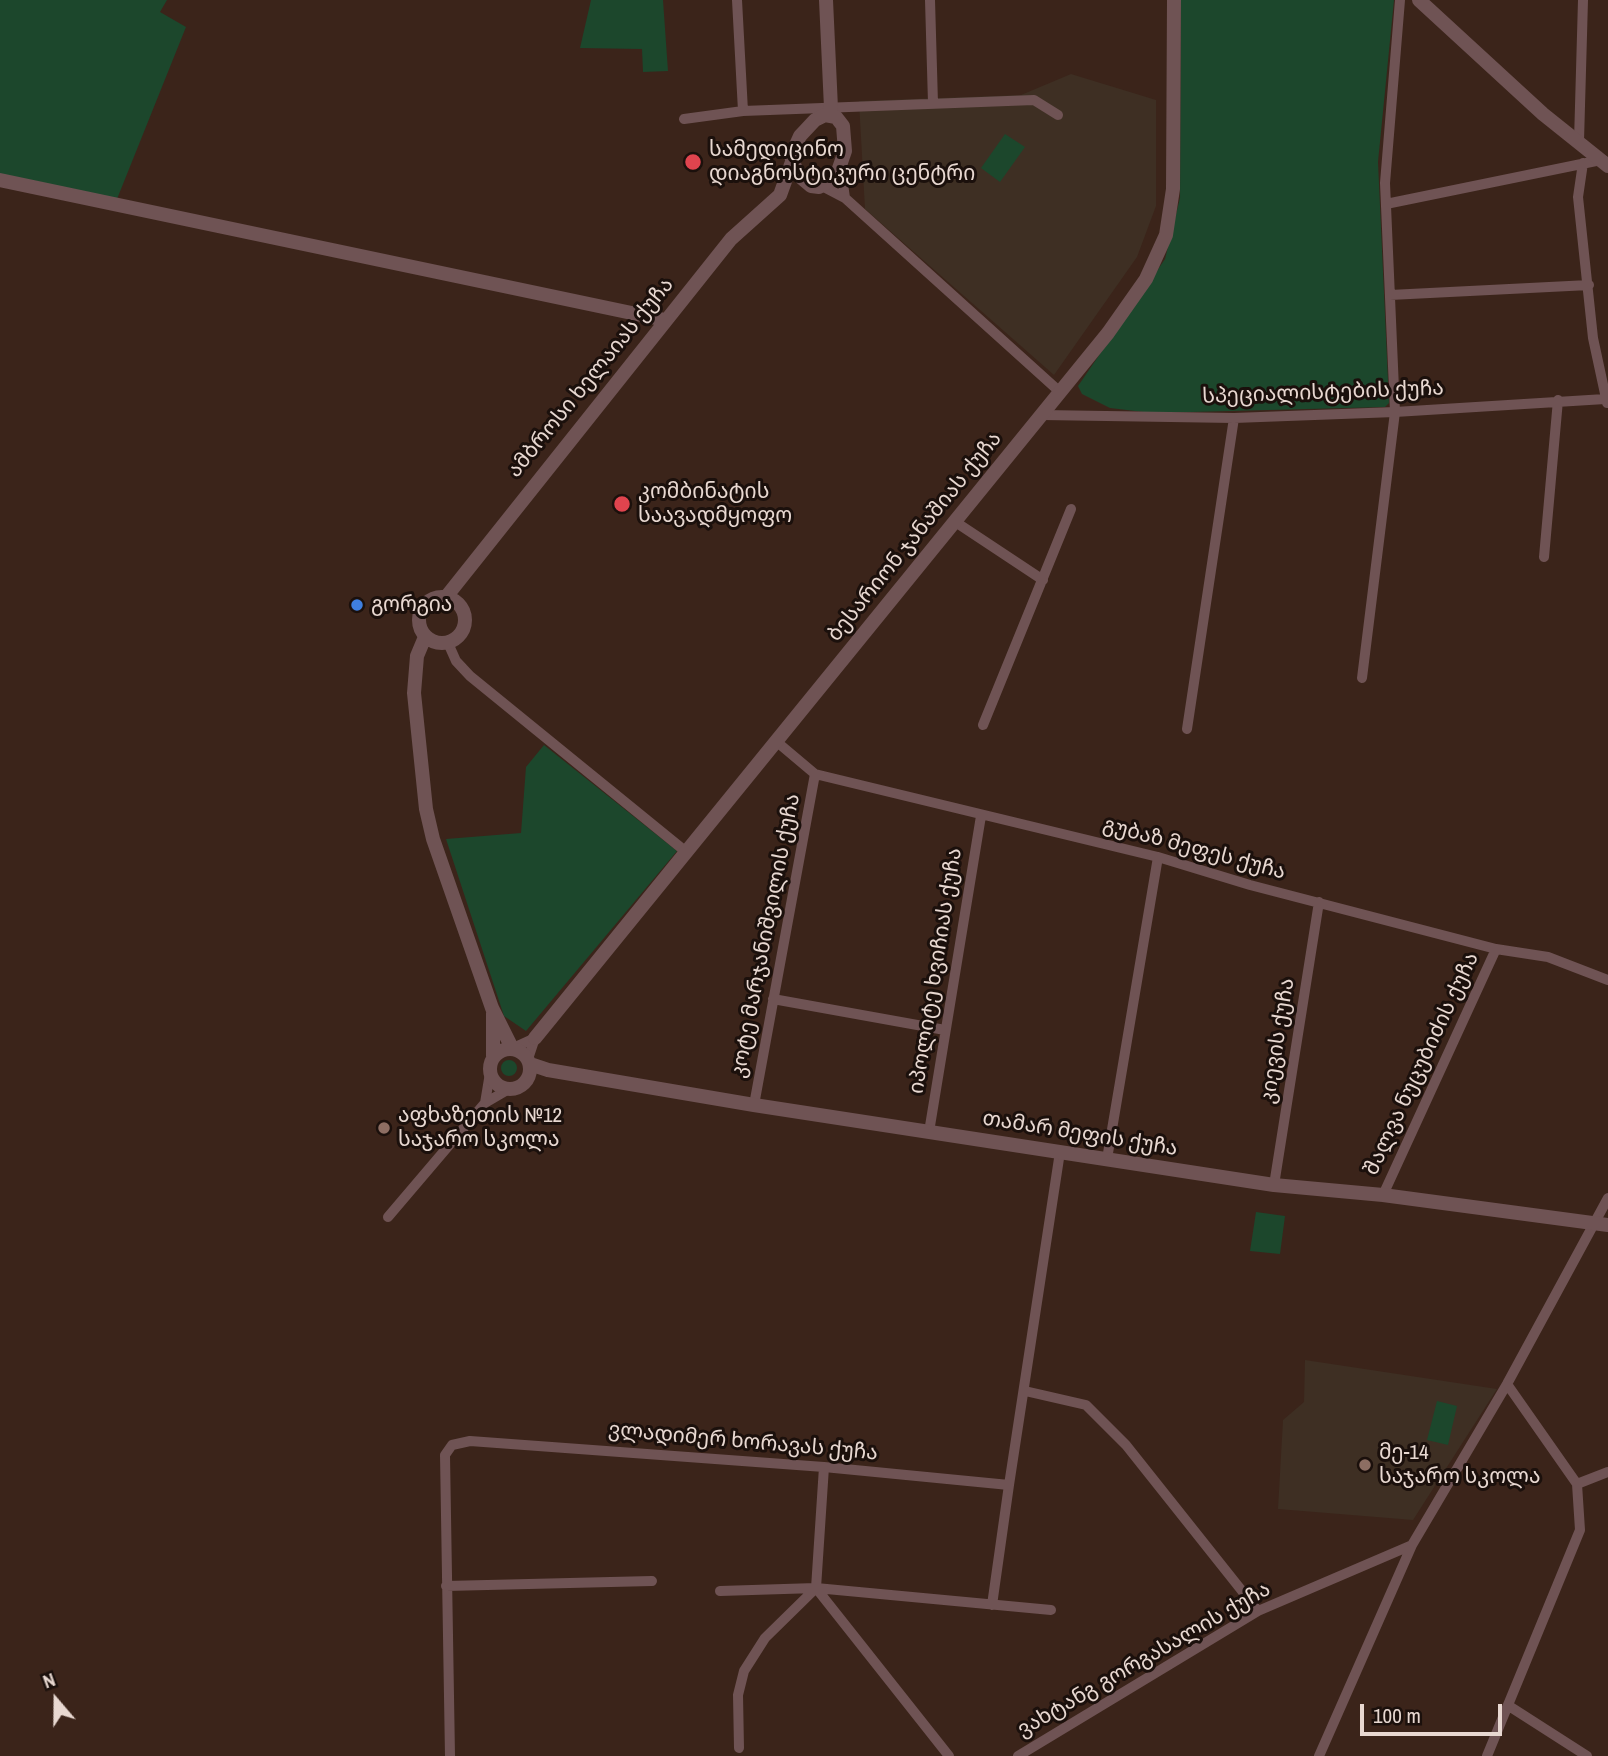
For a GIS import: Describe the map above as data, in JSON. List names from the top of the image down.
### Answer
{
  "streets": {
    "street": [
      "ამბროსი ხელაიას ქუჩა",
      "სპეციალისტების ქუჩა",
      "ბესარიონ ჯანაშიას ქუჩა",
      "გუბაზ მეფეს ქუჩა",
      "კოტე მარჯანიშვილის ქუჩა",
      "იპოლიტე ხვიჩიას ქუჩა",
      "კიევის ქუჩა",
      "შალვა ნუცუბიძის ქუჩა",
      "თამარ მეფის ქუჩა",
      "ვლადიმერ ხორავას ქუჩა",
      "ვახტანგ გორგასალის ქუჩა"
    ]
  },
  "crossings": [
    ["სპეციალისტების ქუჩა", "ბესარიონ ჯანაშიას ქუჩა"],
    ["ბესარიონ ჯანაშიას ქუჩა", "გუბაზ მეფეს ქუჩა"],
    ["გუბაზ მეფეს ქუჩა", "კოტე მარჯანიშვილის ქუჩა"],
    ["გუბაზ მეფეს ქუჩა", "იპოლიტე ხვიჩიას ქუჩა"],
    ["გუბაზ მეფეს ქუჩა", "კიევის ქუჩა"],
    ["გუბაზ მეფეს ქუჩა", "შალვა ნუცუბიძის ქუჩა"],
    ["კოტე მარჯანიშვილის ქუჩა", "თამარ მეფის ქუჩა"],
    ["იპოლიტე ხვიჩიას ქუჩა", "თამარ მეფის ქუჩა"],
    ["კიევის ქუჩა", "თამარ მეფის ქუჩა"],
    ["შალვა ნუცუბიძის ქუჩა", "თამარ მეფის ქუჩა"]
  ],
  "places": [
    "სამედიცინო დიაგნოსტიკური ცენტრი",
    "კომბინატის საავადმყოფო",
    "გორგია",
    "აფხაზეთის №12 საჯარო სკოლა",
    "მე-14 საჯარო სკოლა"
  ],
  "scale_bar": "100 m",
  "north": "top"
}
